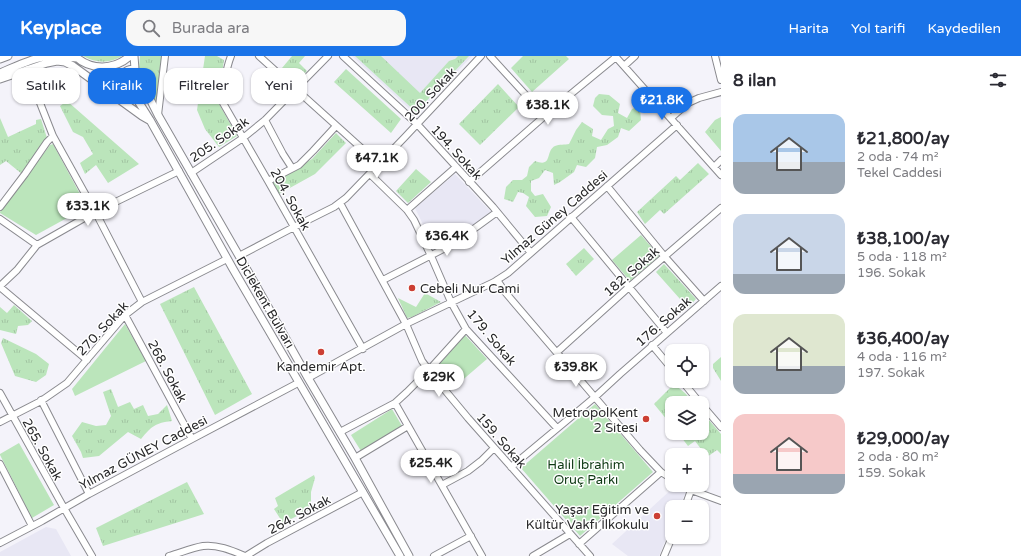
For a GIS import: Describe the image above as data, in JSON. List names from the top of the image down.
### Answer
{
  "streets": {
    "main road": ["Diclekent Bulvarı"],
    "street": [
      "200. Sokak",
      "205. Sokak",
      "194. Sokak",
      "204. Sokak",
      "Yılmaz Güney Caddesi",
      "182. Sokak",
      "176. Sokak",
      "270. Sokak",
      "179. Sokak",
      "268. Sokak",
      "159. Sokak",
      "265. Sokak",
      "Yılmaz GÜNEY Caddesi",
      "264. Sokak"
    ]
  },
  "crossings": [
    ["200. Sokak", "194. Sokak"],
    ["200. Sokak", "204. Sokak"],
    ["200. Sokak", "Diclekent Bulvarı"],
    ["200. Sokak", "179. Sokak"],
    ["200. Sokak", "159. Sokak"],
    ["205. Sokak", "204. Sokak"],
    ["205. Sokak", "Diclekent Bulvarı"],
    ["194. Sokak", "Yılmaz Güney Caddesi"],
    ["204. Sokak", "Yılmaz Güney Caddesi"],
    ["Yılmaz Güney Caddesi", "Diclekent Bulvarı"],
    ["Yılmaz Güney Caddesi", "179. Sokak"],
    ["Yılmaz Güney Caddesi", "159. Sokak"],
    ["Diclekent Bulvarı", "270. Sokak"],
    ["Diclekent Bulvarı", "Yılmaz GÜNEY Caddesi"],
    ["Diclekent Bulvarı", "264. Sokak"],
    ["176. Sokak", "179. Sokak"],
    ["176. Sokak", "159. Sokak"],
    ["270. Sokak", "268. Sokak"],
    ["270. Sokak", "265. Sokak"],
    ["268. Sokak", "Yılmaz GÜNEY Caddesi"],
    ["265. Sokak", "Yılmaz GÜNEY Caddesi"]
  ],
  "parks": ["Halil İbrahim Oruç Parkı"],
  "places": [
    "Cebeli Nur Cami",
    "Kandemir Apt.",
    "MetropolKent 2 Sitesi",
    "Yaşar Eğitim ve Kültür Vakfı İlkokulu"
  ],
  "page": {
    "header": "Keyplace",
    "search": "Burada ara",
    "nav": ["Harita", "Yol tarifi", "Kaydedilen"],
    "heading": "8 ilan",
    "chip": [
      "Satılık",
      "Kiralık",
      "Filtreler",
      "Yeni"
    ],
    "price": [
      "₺21.8K",
      "₺38.1K",
      "₺47.1K",
      "₺33.1K",
      "₺36.4K",
      "₺39.8K",
      "₺29K",
      "₺25.4K"
    ],
    "list": [
      {
        "name": "₺21,800/ay",
        "note": "2 oda · 74 m² · Tekel Caddesi"
      },
      {
        "name": "₺38,100/ay",
        "note": "5 oda · 118 m² · 196. Sokak"
      },
      {
        "name": "₺36,400/ay",
        "note": "4 oda · 116 m² · 197. Sokak"
      },
      {
        "name": "₺29,000/ay",
        "note": "2 oda · 80 m² · 159. Sokak"
      }
    ],
    "map_buttons": ["+", "−"]
  }
}
